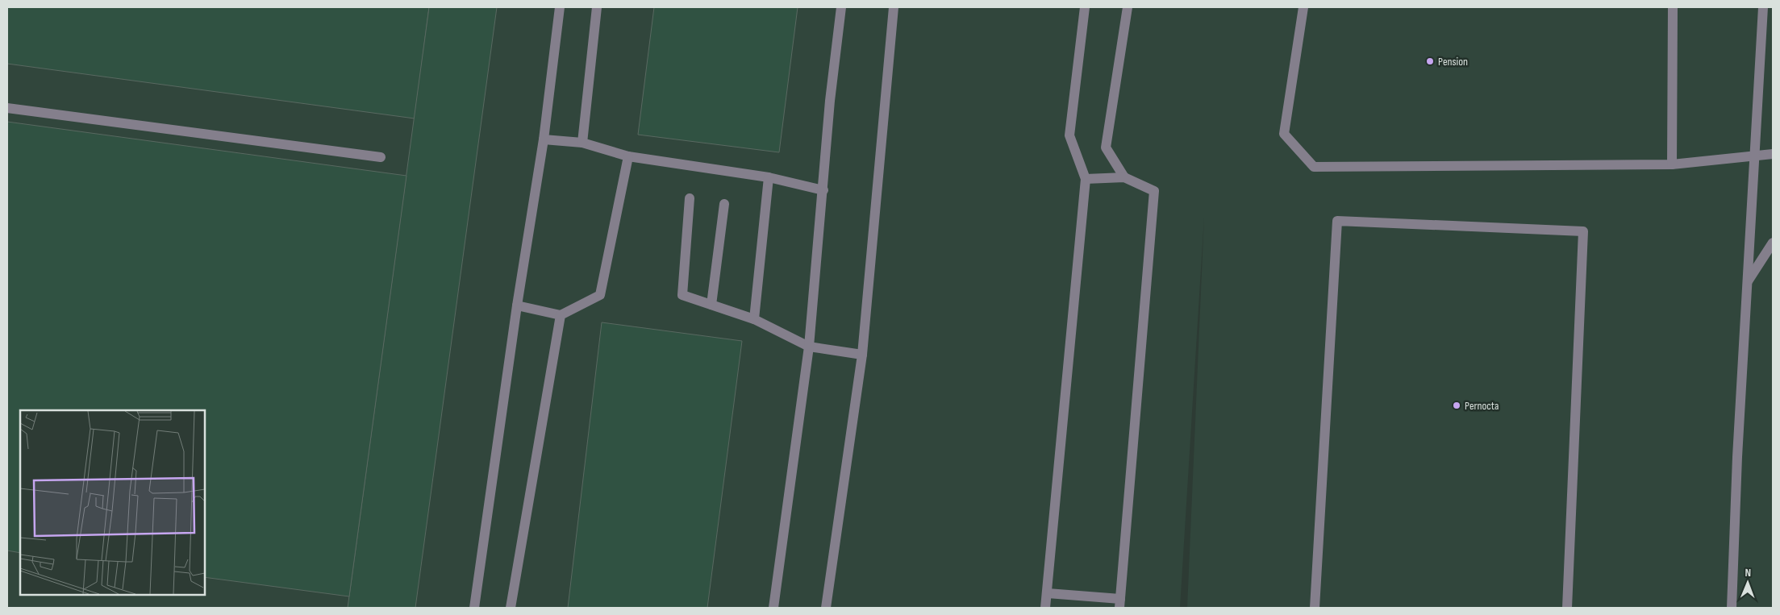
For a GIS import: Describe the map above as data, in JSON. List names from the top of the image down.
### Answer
{
  "places": ["Pension", "Pernocta"],
  "north": "top"
}
